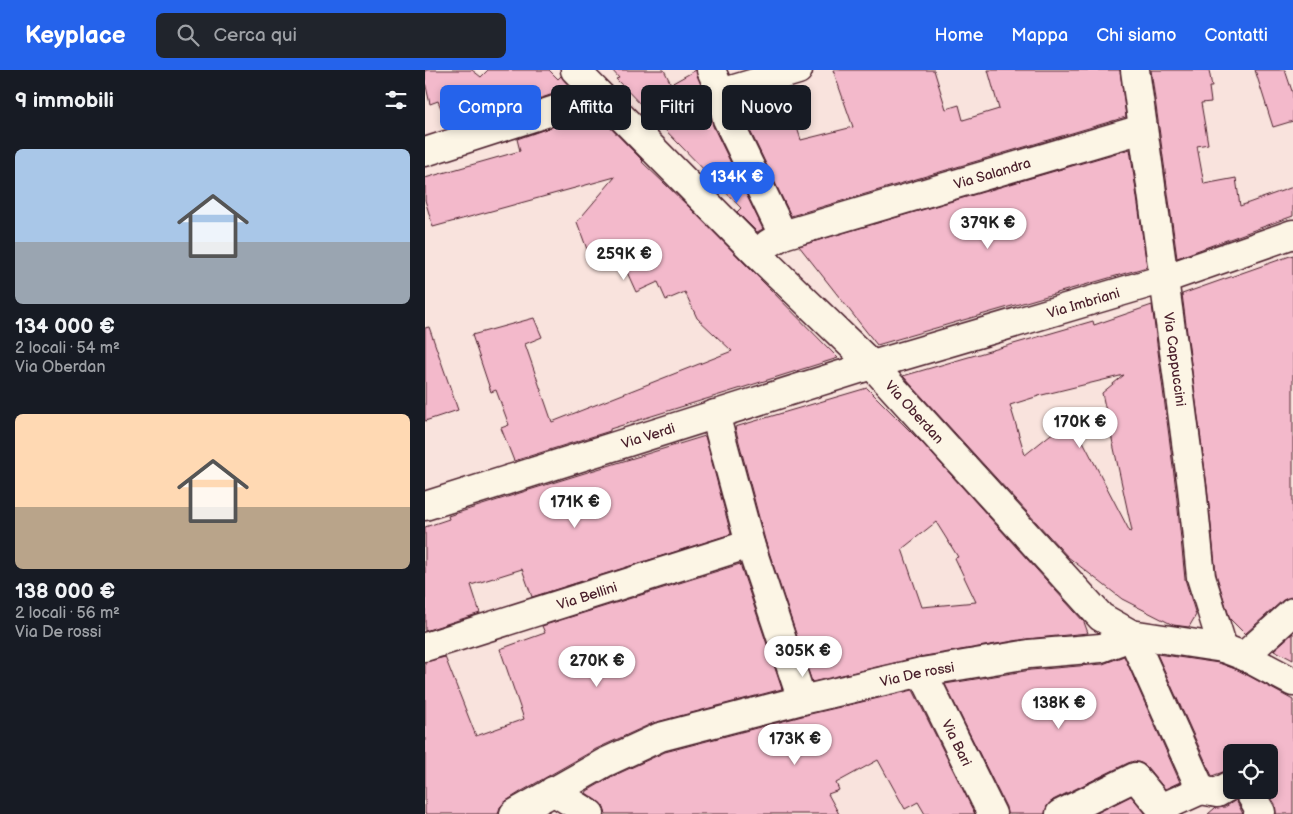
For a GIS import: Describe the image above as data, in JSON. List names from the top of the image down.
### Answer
{
  "streets": {
    "street": [
      "Via Salandra",
      "Via Imbriani",
      "Via Cappuccini",
      "Via Oberdan",
      "Via Verdi",
      "Via Bellini",
      "Via De rossi",
      "Via Bari"
    ]
  },
  "crossings": [
    ["Via Salandra", "Via Cappuccini"],
    ["Via Salandra", "Via Oberdan"],
    ["Via Imbriani", "Via Cappuccini"],
    ["Via Imbriani", "Via Oberdan"],
    ["Via Imbriani", "Via Verdi"],
    ["Via Cappuccini", "Via Oberdan"],
    ["Via Oberdan", "Via Verdi"],
    ["Via Oberdan", "Via De rossi"],
    ["Via De rossi", "Via Bari"]
  ],
  "page": {
    "header": "Keyplace",
    "search": "Cerca qui",
    "nav": [
      "Home",
      "Mappa",
      "Chi siamo",
      "Contatti"
    ],
    "heading": "9 immobili",
    "chip": [
      "Compra",
      "Affitta",
      "Filtri",
      "Nuovo"
    ],
    "list": [
      {
        "name": "134 000 €",
        "note": "2 locali · 54 m² · Via Oberdan"
      },
      {
        "name": "138 000 €",
        "note": "2 locali · 56 m² · Via De rossi"
      }
    ],
    "price": [
      "134K €",
      "379K €",
      "259K €",
      "170K €",
      "171K €",
      "305K €",
      "270K €",
      "138K €",
      "173K €"
    ]
  }
}
